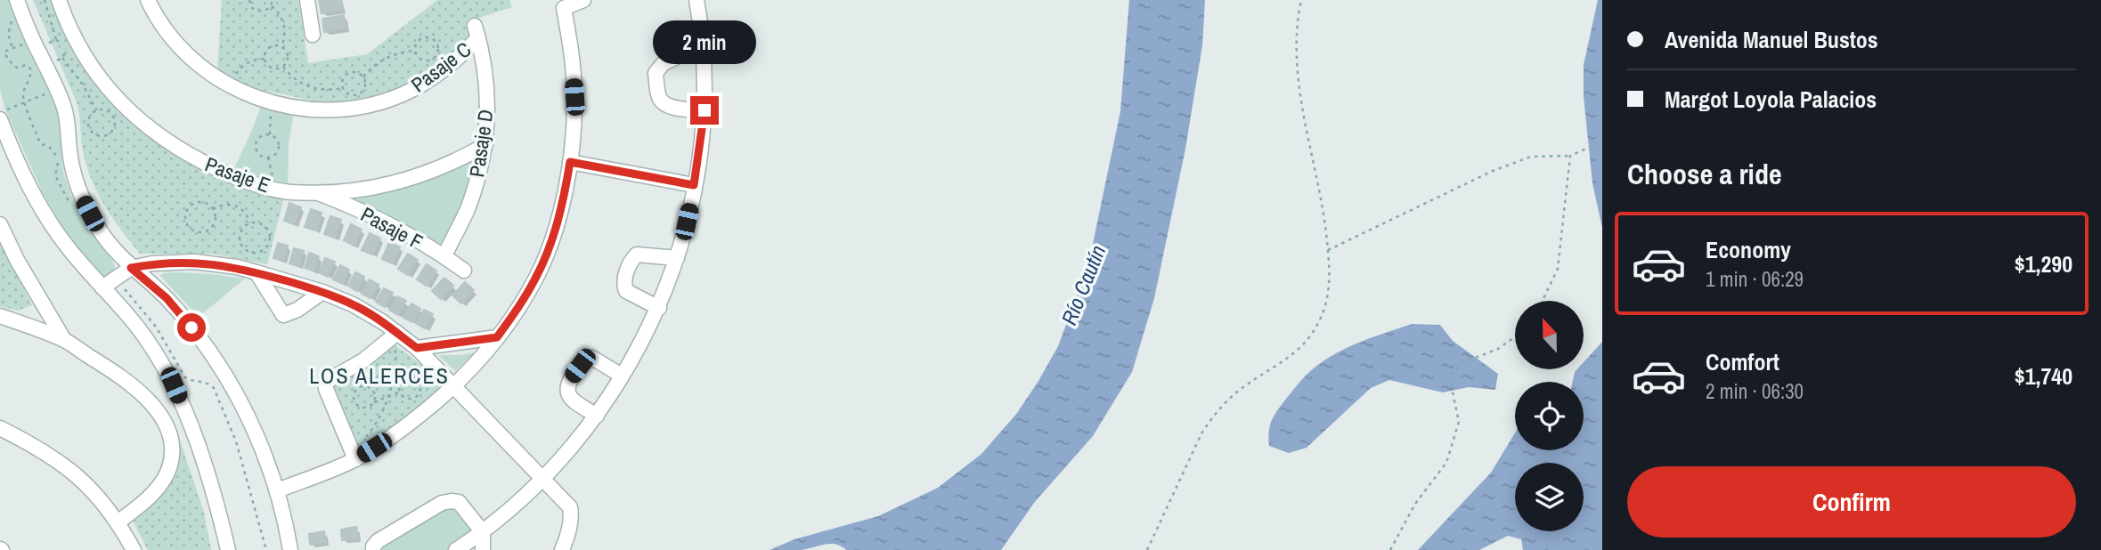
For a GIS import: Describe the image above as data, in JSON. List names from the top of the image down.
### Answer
{
  "streets": {
    "street": [
      "Pasaje C",
      "Pasaje D",
      "Pasaje E",
      "Pasaje F"
    ]
  },
  "crossings": [
    ["Pasaje C", "Pasaje D"],
    ["Pasaje D", "Pasaje E"],
    ["Pasaje D", "Pasaje F"],
    ["Pasaje E", "Pasaje F"]
  ],
  "districts": ["LOS ALERCES"],
  "water": ["Río Cautín"],
  "north": "top",
  "page": {
    "banner": ["Avenida Manuel Bustos", "Margot Loyola Palacios"],
    "bubble": "2 min",
    "heading": "Choose a ride",
    "list": [
      {
        "name": "Economy",
        "note": "1 min · 06:29",
        "value": "$1,290"
      },
      {
        "name": "Comfort",
        "note": "2 min · 06:30",
        "value": "$1,740"
      }
    ],
    "buttons": "Confirm"
  }
}
